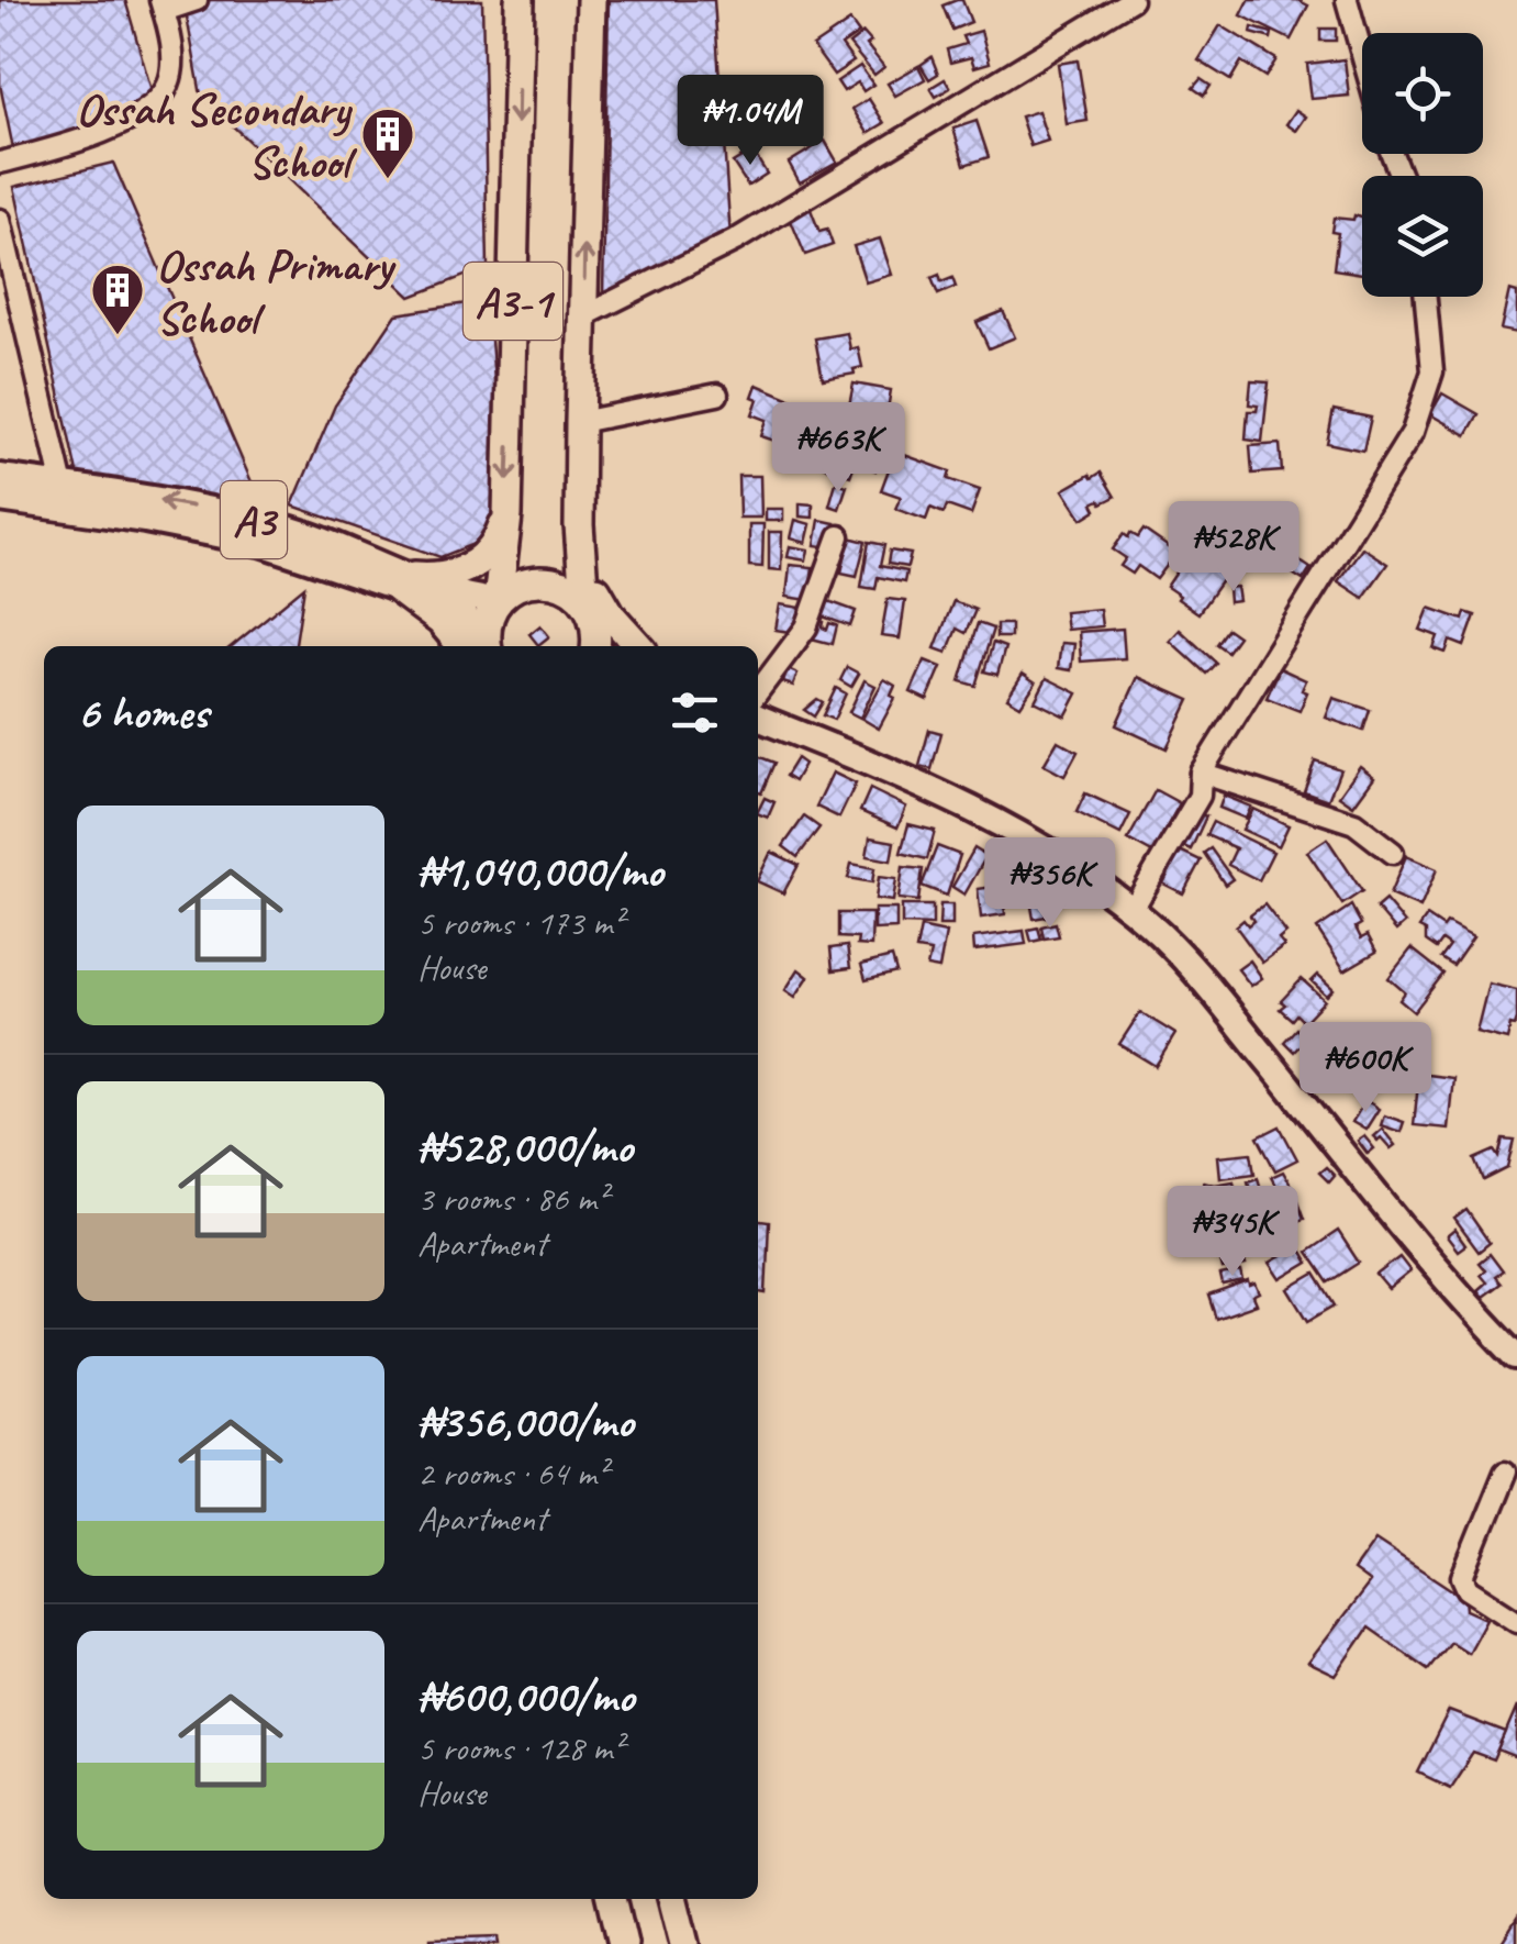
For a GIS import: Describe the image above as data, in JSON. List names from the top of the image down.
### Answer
{
  "streets": {
    "highway": ["A3-1"],
    "main road": ["A3"]
  },
  "crossings": [
    ["A3-1", "A3"]
  ],
  "places": {
    "building": ["Ossah Secondary School", "Ossah Primary School"]
  },
  "page": {
    "price": [
      "₦1.04M",
      "₦663K",
      "₦528K",
      "₦356K",
      "₦600K",
      "₦345K"
    ],
    "heading": "6 homes",
    "list": [
      {
        "name": "₦1,040,000/mo",
        "note": "5 rooms · 173 m² · House"
      },
      {
        "name": "₦528,000/mo",
        "note": "3 rooms · 86 m² · Apartment"
      },
      {
        "name": "₦356,000/mo",
        "note": "2 rooms · 64 m² · Apartment"
      },
      {
        "name": "₦600,000/mo",
        "note": "5 rooms · 128 m² · House"
      }
    ]
  }
}
